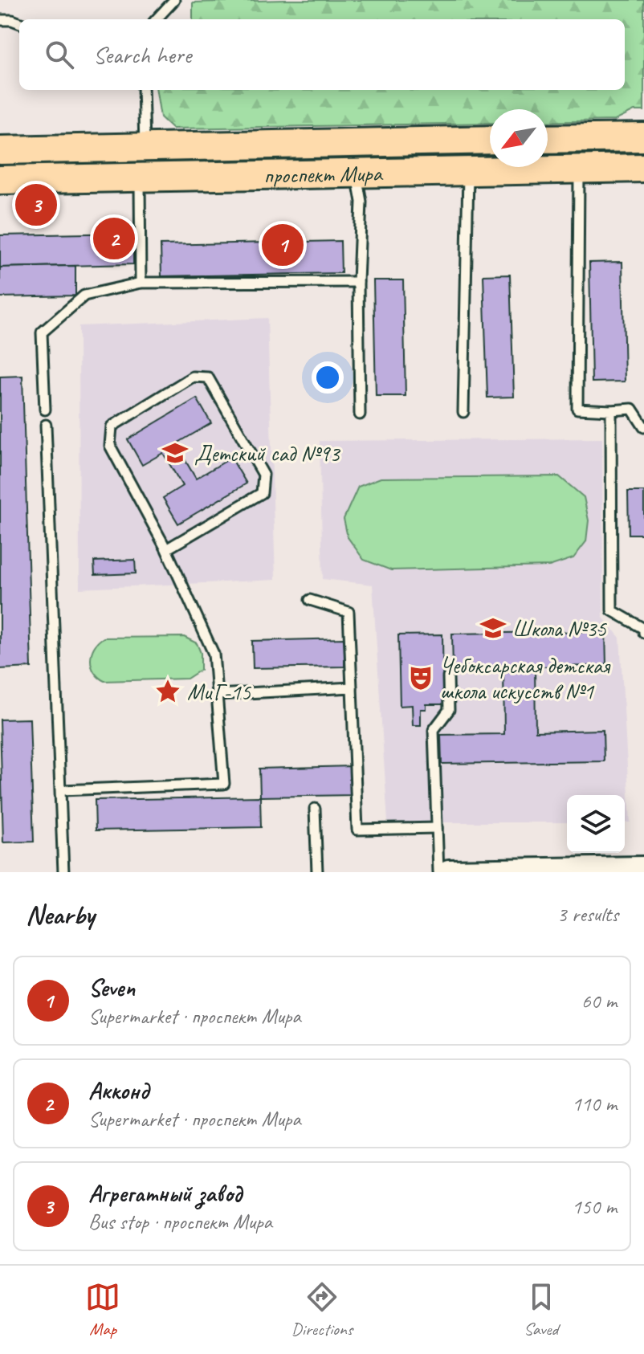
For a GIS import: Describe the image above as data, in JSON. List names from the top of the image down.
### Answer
{
  "streets": {
    "main road": ["проспект Мира"]
  },
  "places": {
    "school or university": ["Детский сад №93", "Школа №35"],
    "theatre": ["Чебоксарская детская школа искусств №1"],
    "place": ["МиГ-15"]
  },
  "north": "bottom left",
  "page": {
    "search": "Search here",
    "pins": ["3", "2", "1"],
    "heading": ["Nearby", "3 results"],
    "list": [
      {
        "mark": "1",
        "name": "Seven",
        "note": "Supermarket · проспект Мира",
        "value": "60 m"
      },
      {
        "mark": "2",
        "name": "Акконд",
        "note": "Supermarket · проспект Мира",
        "value": "110 m"
      },
      {
        "mark": "3",
        "name": "Агрегатный завод",
        "note": "Bus stop · проспект Мира",
        "value": "150 m"
      }
    ],
    "nav": ["Map", "Directions", "Saved"]
  }
}
